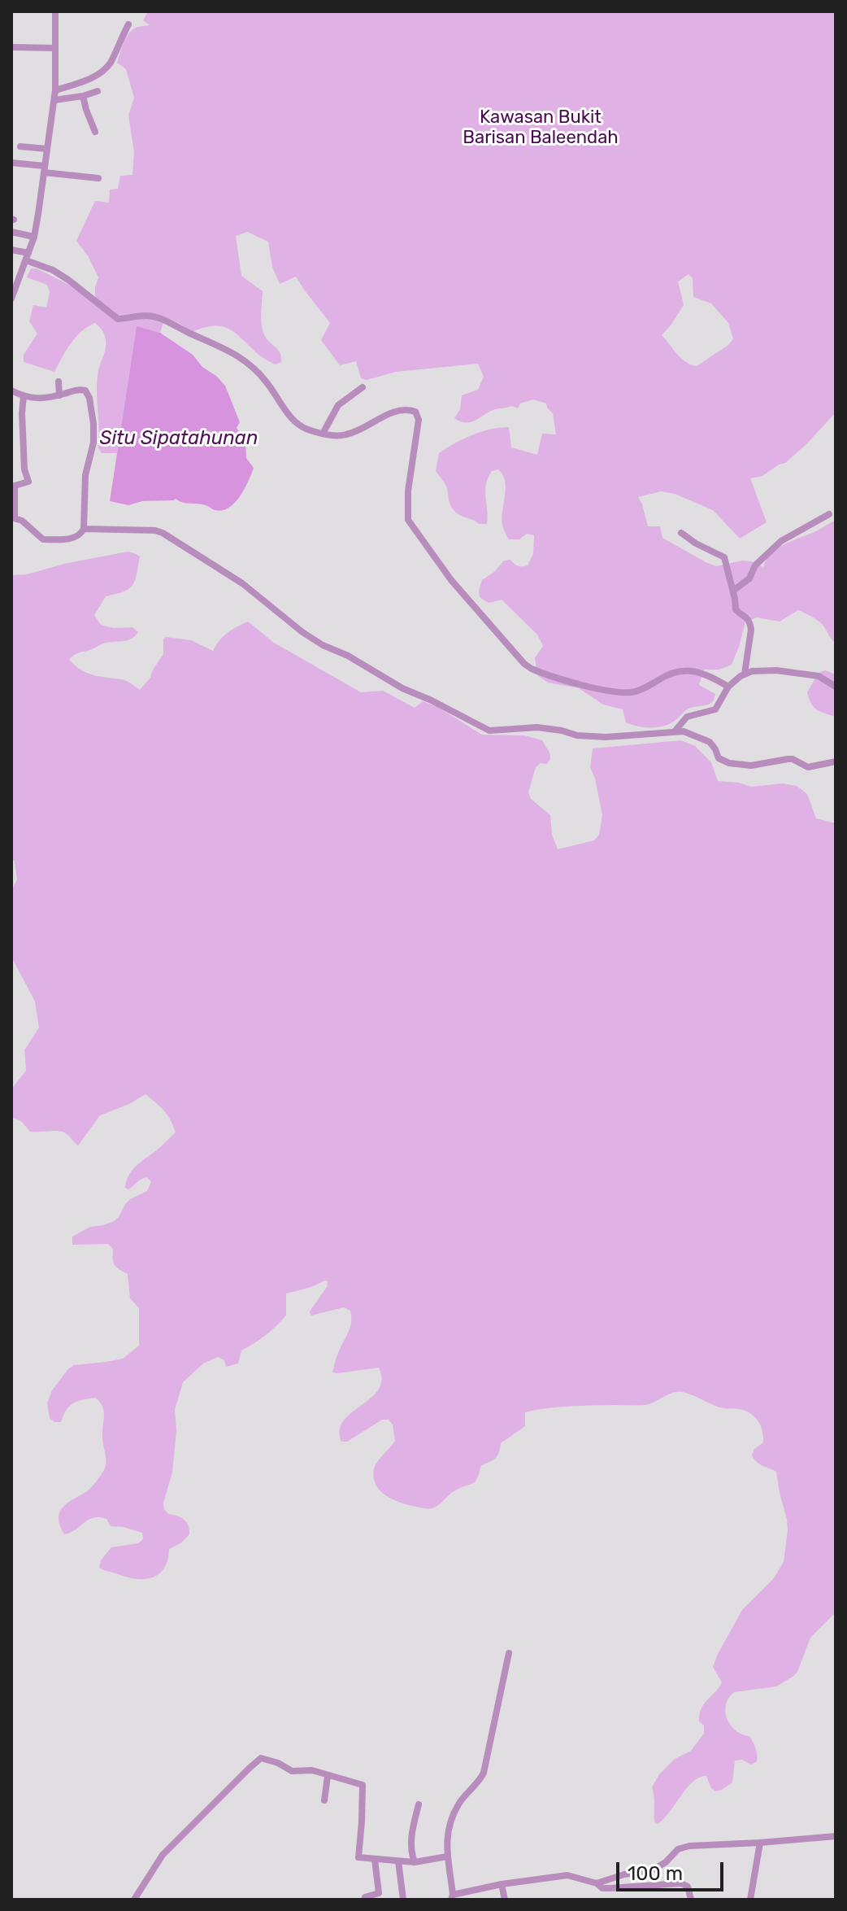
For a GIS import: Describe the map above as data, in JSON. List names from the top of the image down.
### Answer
{
  "water": ["Situ Sipatahunan"],
  "parks": ["Kawasan Bukit Barisan Baleendah"],
  "scale_bar": "100 m"
}
